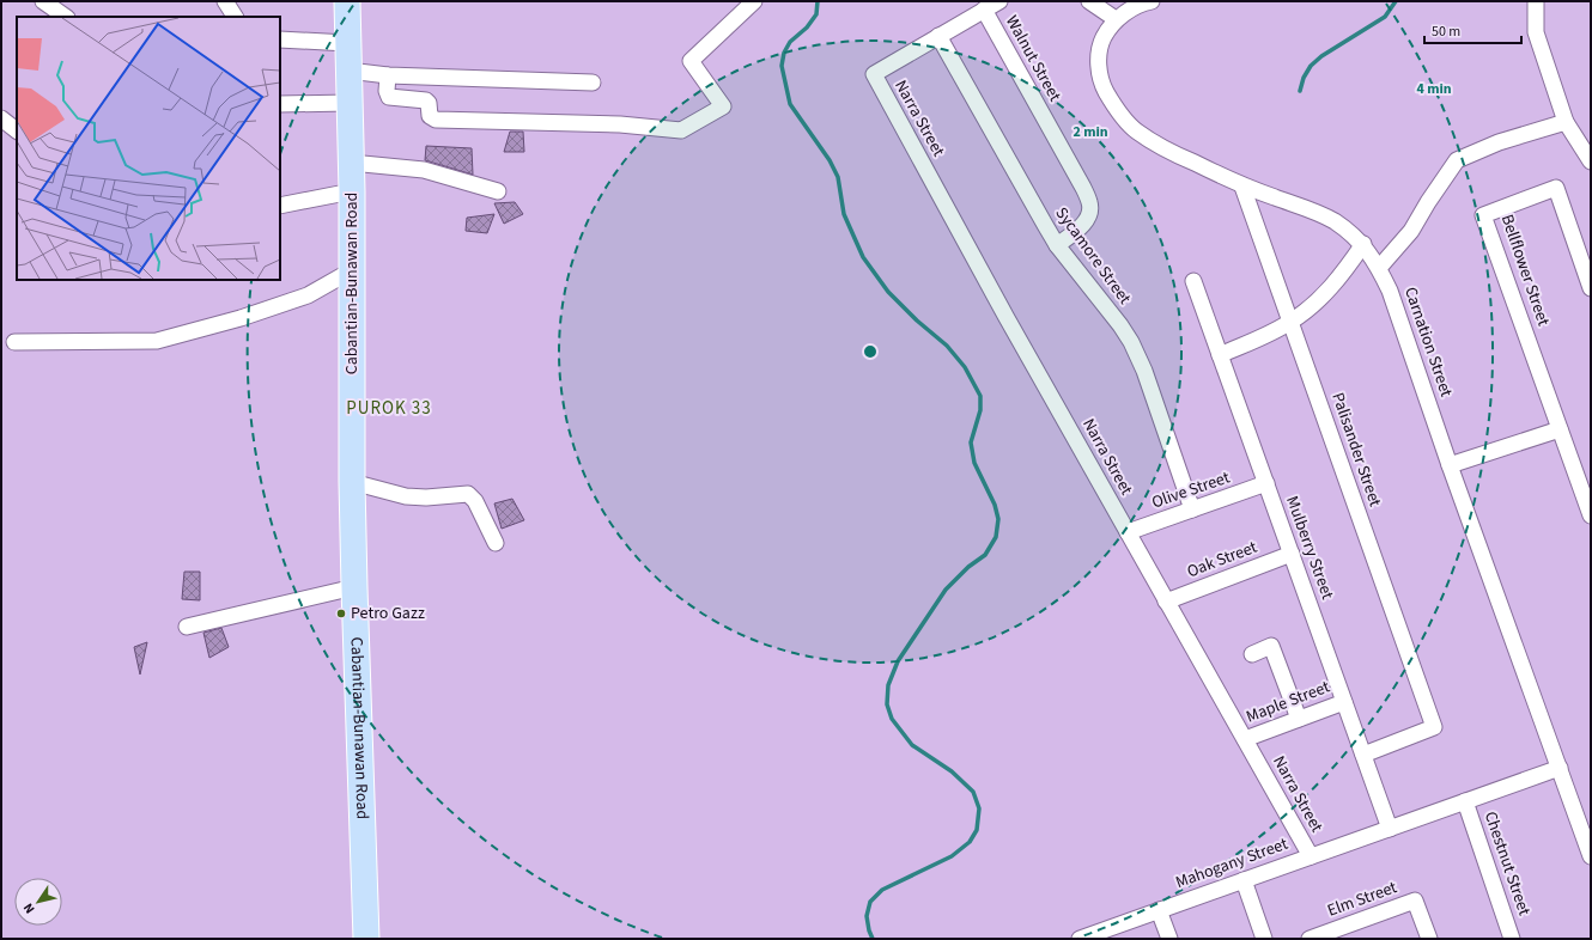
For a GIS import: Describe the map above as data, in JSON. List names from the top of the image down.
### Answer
{
  "streets": {
    "main road": ["Cabantian-Bunawan Road"],
    "street": [
      "Walnut Street",
      "Narra Street",
      "Sycamore Street",
      "Bellflower Street",
      "Carnation Street",
      "Palisander Street",
      "Olive Street",
      "Mulberry Street",
      "Oak Street",
      "Maple Street",
      "Mahogany Street",
      "Chestnut Street",
      "Elm Street"
    ]
  },
  "crossings": [
    ["Walnut Street", "Sycamore Street"],
    ["Narra Street", "Sycamore Street"],
    ["Narra Street", "Olive Street"],
    ["Narra Street", "Oak Street"],
    ["Narra Street", "Maple Street"],
    ["Narra Street", "Mahogany Street"],
    ["Sycamore Street", "Olive Street"],
    ["Carnation Street", "Palisander Street"],
    ["Carnation Street", "Mahogany Street"],
    ["Palisander Street", "Mulberry Street"],
    ["Olive Street", "Mulberry Street"],
    ["Mulberry Street", "Oak Street"],
    ["Mulberry Street", "Maple Street"],
    ["Mulberry Street", "Mahogany Street"],
    ["Mahogany Street", "Chestnut Street"]
  ],
  "districts": ["PUROK 33"],
  "places": ["Petro Gazz"],
  "scale_bar": "50 m",
  "north": "bottom left",
  "rings": ["4 min", "2 min"]
}
